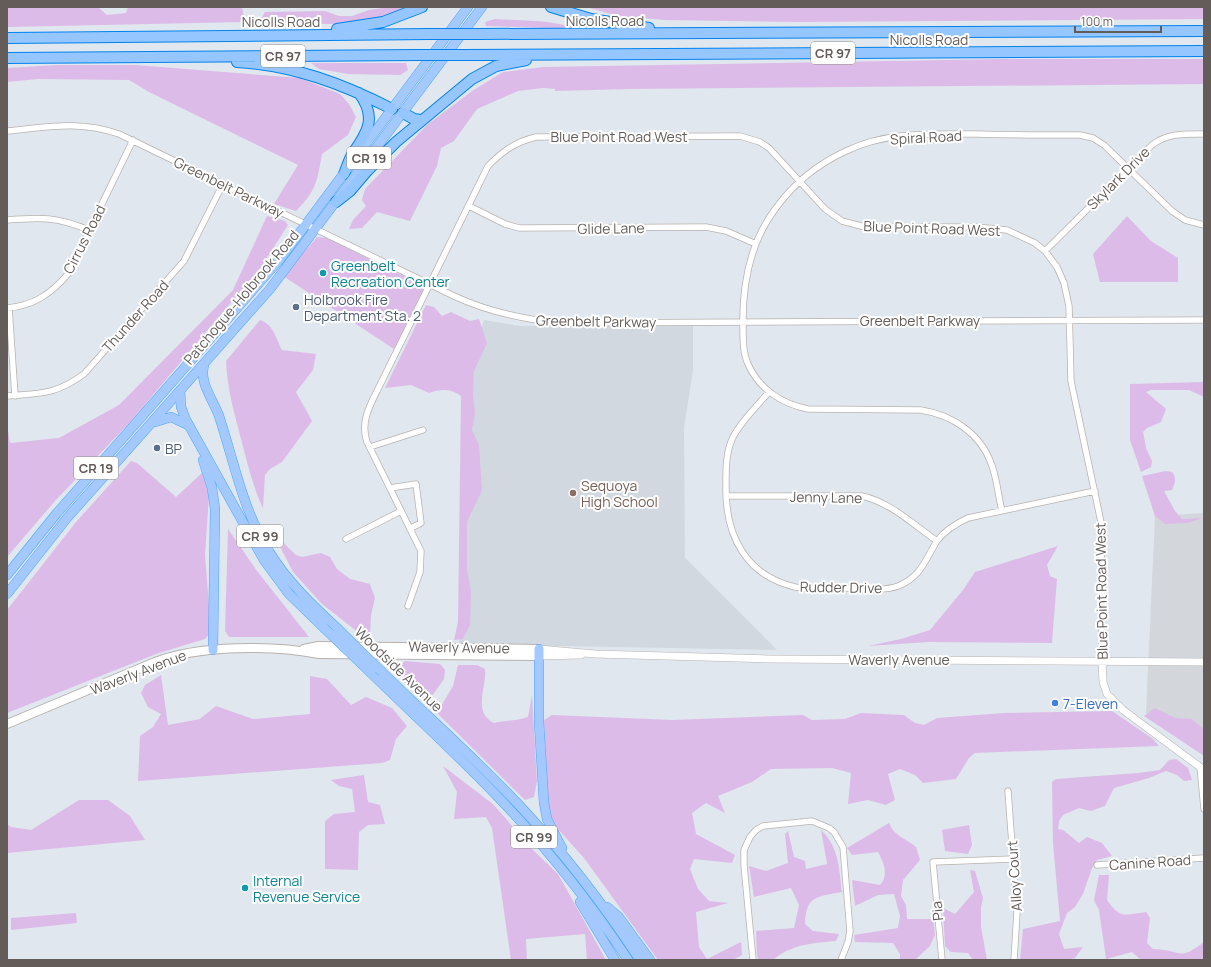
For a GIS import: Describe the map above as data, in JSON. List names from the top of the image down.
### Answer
{
  "streets": {
    "highway": ["Nicolls Road", "CR 97"],
    "main road": [
      "CR 19",
      "Patchogue-Holbrook Road",
      "CR 99",
      "Waverly Avenue",
      "Woodside Avenue"
    ],
    "street": [
      "Blue Point Road West",
      "Spiral Road",
      "Skylark Drive",
      "Greenbelt Parkway",
      "Glide Lane",
      "Cirrus Road",
      "Thunder Road",
      "Jenny Lane",
      "Rudder Drive",
      "Canine Road",
      "Alloy Court",
      "Pia"
    ]
  },
  "crossings": [
    ["Blue Point Road West", "Spiral Road"],
    ["Blue Point Road West", "Skylark Drive"],
    ["Blue Point Road West", "Greenbelt Parkway"],
    ["Blue Point Road West", "Glide Lane"],
    ["Blue Point Road West", "Rudder Drive"],
    ["Blue Point Road West", "Waverly Avenue"],
    ["Spiral Road", "Skylark Drive"],
    ["Spiral Road", "Greenbelt Parkway"],
    ["Spiral Road", "Glide Lane"],
    ["Spiral Road", "Rudder Drive"],
    ["Greenbelt Parkway", "Cirrus Road"],
    ["Greenbelt Parkway", "Patchogue-Holbrook Road"],
    ["Greenbelt Parkway", "Thunder Road"],
    ["Patchogue-Holbrook Road", "CR 99"],
    ["Patchogue-Holbrook Road", "Woodside Avenue"],
    ["Jenny Lane", "Rudder Drive"],
    ["CR 99", "Woodside Avenue"],
    ["Alloy Court", "Pia"]
  ],
  "places": [
    "Greenbelt Recreation Center",
    "Holbrook Fire Department Sta. 2",
    "BP",
    "Sequoya High School",
    "7-Eleven",
    "Internal Revenue Service"
  ],
  "scale_bar": "100 m"
}
